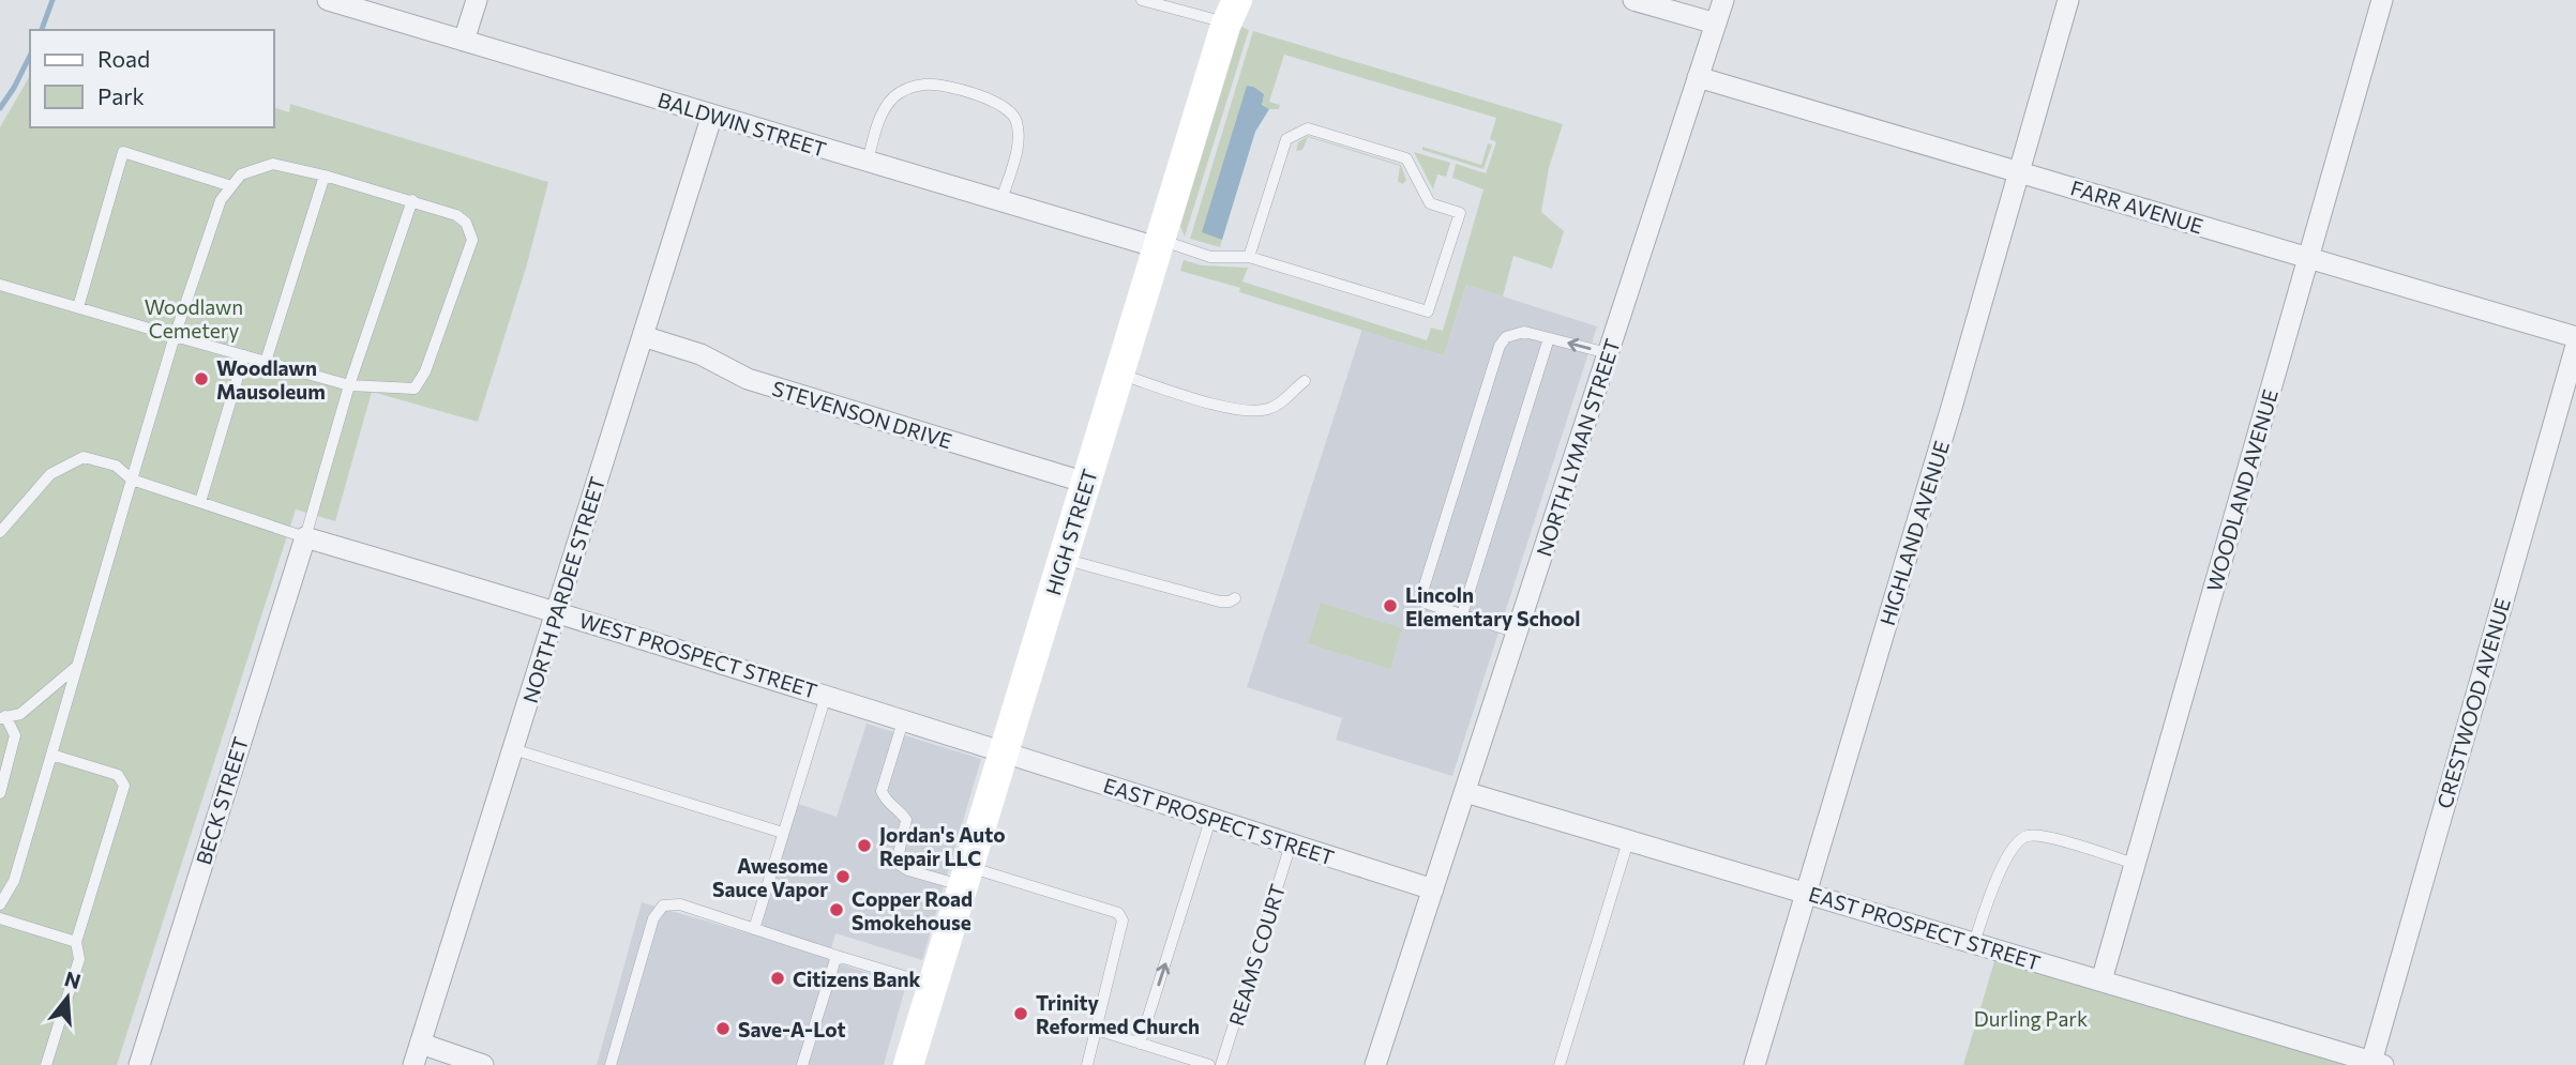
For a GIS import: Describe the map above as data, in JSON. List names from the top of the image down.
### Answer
{
  "streets": {
    "main road": ["HIGH STREET"],
    "street": [
      "BALDWIN STREET",
      "FARR AVENUE",
      "STEVENSON DRIVE",
      "NORTH LYMAN STREET",
      "WOODLAND AVENUE",
      "HIGHLAND AVENUE",
      "NORTH PARDEE STREET",
      "WEST PROSPECT STREET",
      "CRESTWOOD AVENUE",
      "BECK STREET",
      "EAST PROSPECT STREET"
    ],
    "lane": ["REAMS COURT"]
  },
  "crossings": [
    ["BALDWIN STREET", "HIGH STREET"],
    ["BALDWIN STREET", "NORTH PARDEE STREET"],
    ["FARR AVENUE", "NORTH LYMAN STREET"],
    ["FARR AVENUE", "WOODLAND AVENUE"],
    ["FARR AVENUE", "HIGHLAND AVENUE"],
    ["STEVENSON DRIVE", "HIGH STREET"],
    ["STEVENSON DRIVE", "NORTH PARDEE STREET"],
    ["NORTH LYMAN STREET", "EAST PROSPECT STREET"],
    ["WOODLAND AVENUE", "EAST PROSPECT STREET"],
    ["HIGH STREET", "WEST PROSPECT STREET"],
    ["HIGH STREET", "EAST PROSPECT STREET"],
    ["HIGHLAND AVENUE", "EAST PROSPECT STREET"],
    ["NORTH PARDEE STREET", "WEST PROSPECT STREET"],
    ["WEST PROSPECT STREET", "BECK STREET"],
    ["WEST PROSPECT STREET", "EAST PROSPECT STREET"],
    ["CRESTWOOD AVENUE", "EAST PROSPECT STREET"],
    ["EAST PROSPECT STREET", "REAMS COURT"]
  ],
  "parks": ["Woodlawn Cemetery", "Durling Park"],
  "places": [
    "Woodlawn Mausoleum",
    "Lincoln Elementary School",
    "Jordan's Auto Repair LLC",
    "Awesome Sauce Vapor",
    "Copper Road Smokehouse",
    "Citizens Bank",
    "Trinity Reformed Church",
    "Save-A-Lot"
  ],
  "legend": ["Road", "Park"],
  "north": "top"
}
